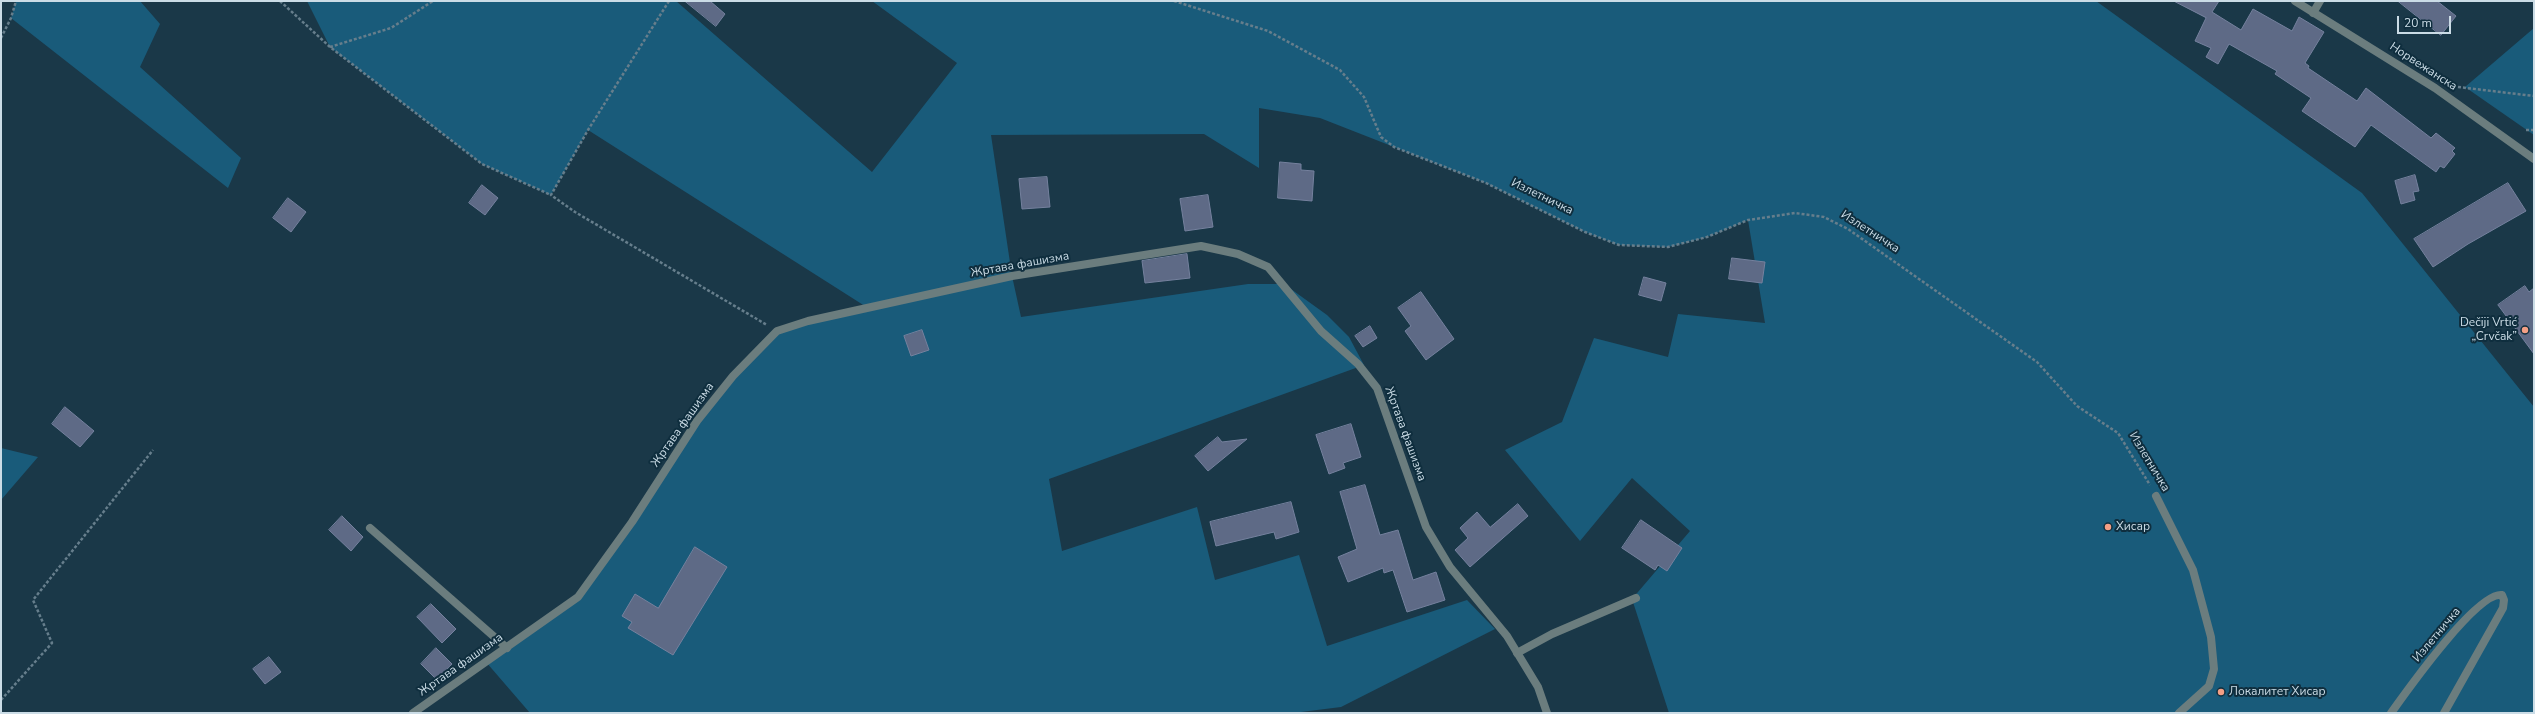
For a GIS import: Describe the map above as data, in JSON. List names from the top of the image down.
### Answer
{
  "streets": {
    "street": ["Норвежанска", "Излетничка", "Жртава фашизма"]
  },
  "places": ["Dečiji Vrtić „Crvčak”", "Хисар", "Локалитет Хисар"],
  "scale_bar": "20 m"
}
